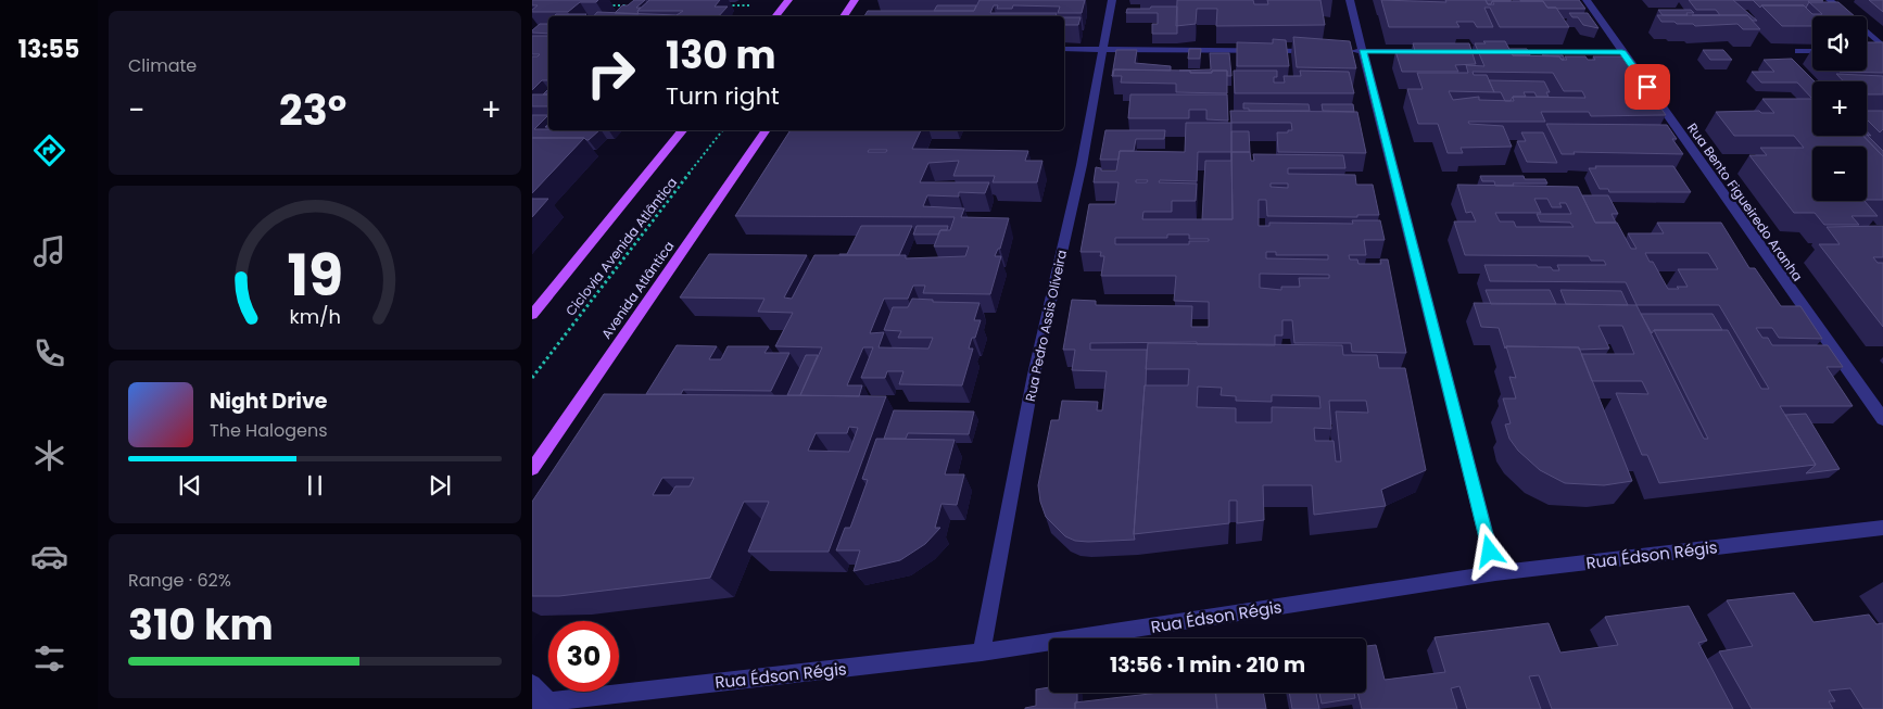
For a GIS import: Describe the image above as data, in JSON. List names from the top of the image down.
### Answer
{
  "streets": {
    "main road": ["Avenida Atlântica"],
    "street": ["Rua Bento Figueiredo Aranha", "Rua Pedro Assis Oliveira", "Rua Édson Régis"],
    "path": ["Ciclovia Avenida Atlântica"]
  },
  "crossings": [
    ["Rua Pedro Assis Oliveira", "Rua Édson Régis"]
  ],
  "page": {
    "tabs": "13:55",
    "tile": [
      "Climate",
      ["Range · 62%", "310 km"]
    ],
    "map_buttons": ["+", "−"],
    "turn": ["130 m", "Turn right"],
    "heat": ["−", "23°", "+"],
    "song": ["Night Drive", "The Halogens"],
    "limit": "30",
    "trip": "13:56 · 1 min · 210 m",
    "gauge": ["19", "km/h"]
  }
}
